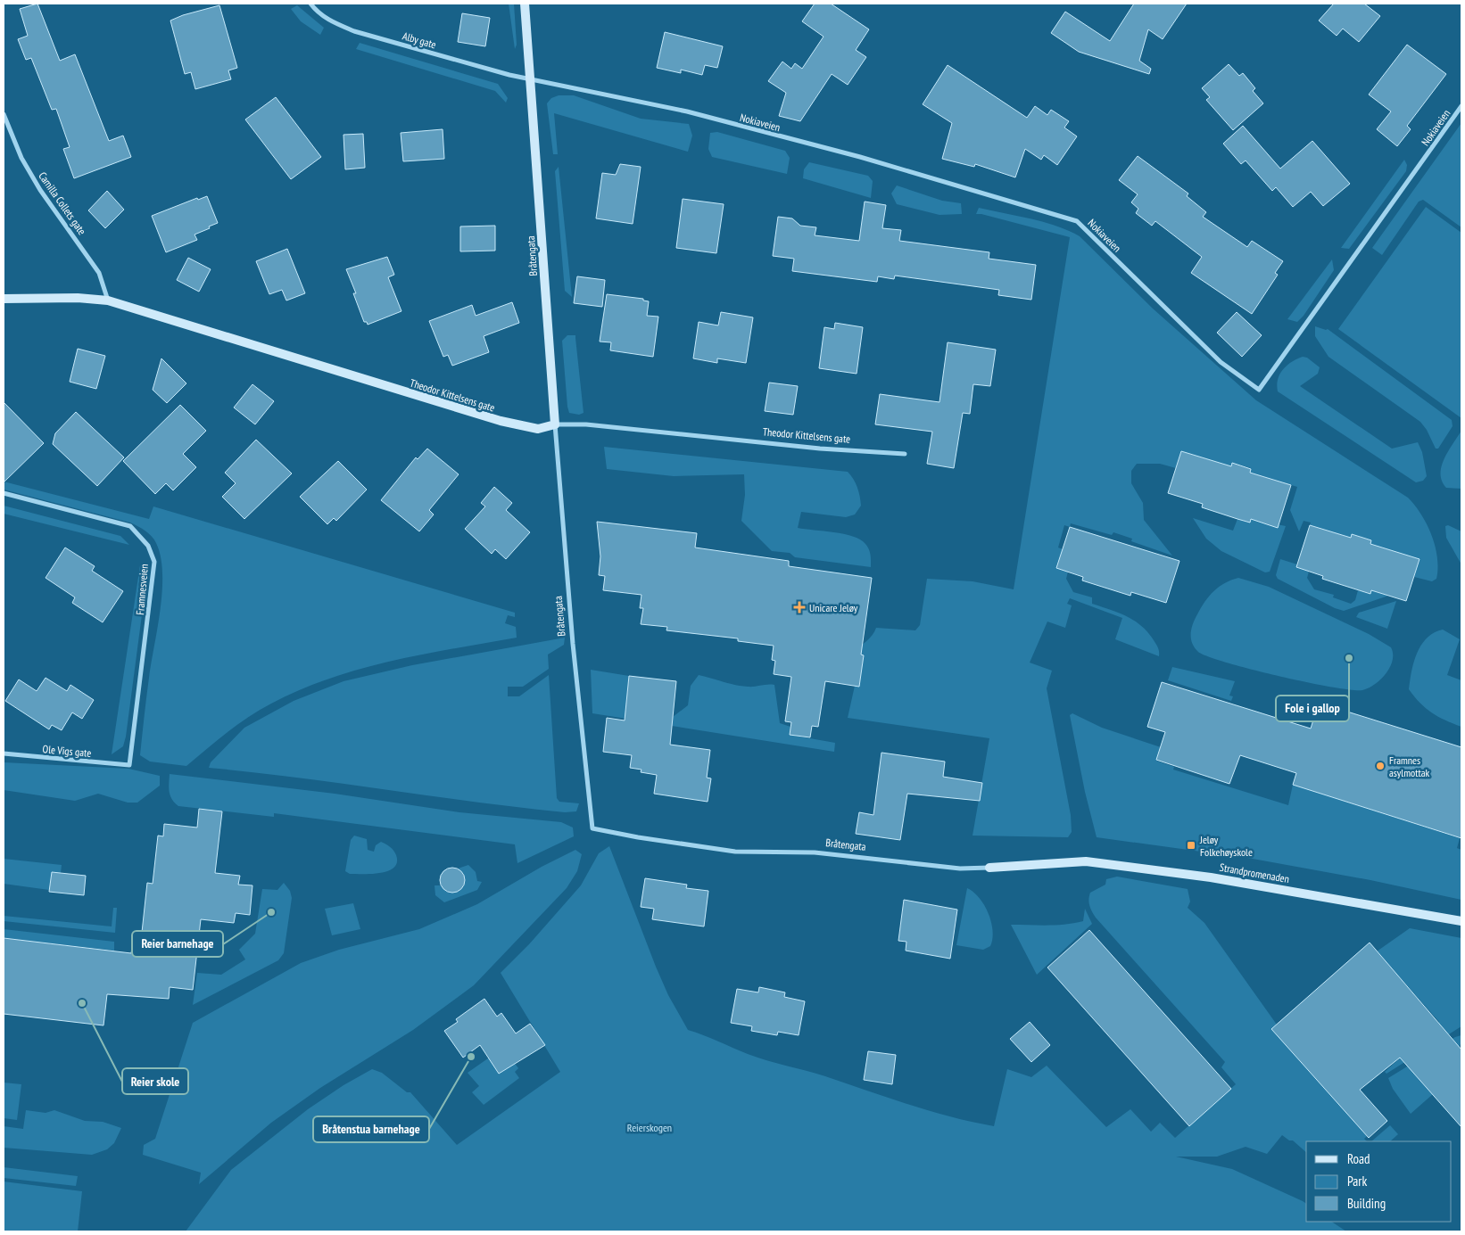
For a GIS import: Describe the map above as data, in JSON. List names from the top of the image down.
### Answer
{
  "streets": {
    "street": [
      "Alby gate",
      "Nokiaveien",
      "Camilla Collets gate",
      "Bråtengata",
      "Theodor Kittelsens gate",
      "Framnesveien",
      "Ole Vigs gate",
      "Strandpromenaden"
    ]
  },
  "crossings": [
    ["Alby gate", "Nokiaveien"],
    ["Alby gate", "Bråtengata"],
    ["Nokiaveien", "Bråtengata"],
    ["Camilla Collets gate", "Theodor Kittelsens gate"],
    ["Bråtengata", "Theodor Kittelsens gate"],
    ["Bråtengata", "Strandpromenaden"],
    ["Framnesveien", "Ole Vigs gate"]
  ],
  "parks": ["Reierskogen"],
  "places": {
    "health": ["Unicare Jeløy"],
    "other": [
      "Fole i gallop",
      "Framnes asylmottak",
      "Reier barnehage",
      "Reier skole",
      "Bråtenstua barnehage"
    ],
    "transit": ["Jeløy Folkehøyskole"]
  },
  "legend": ["Road", "Park", "Building"]
}
